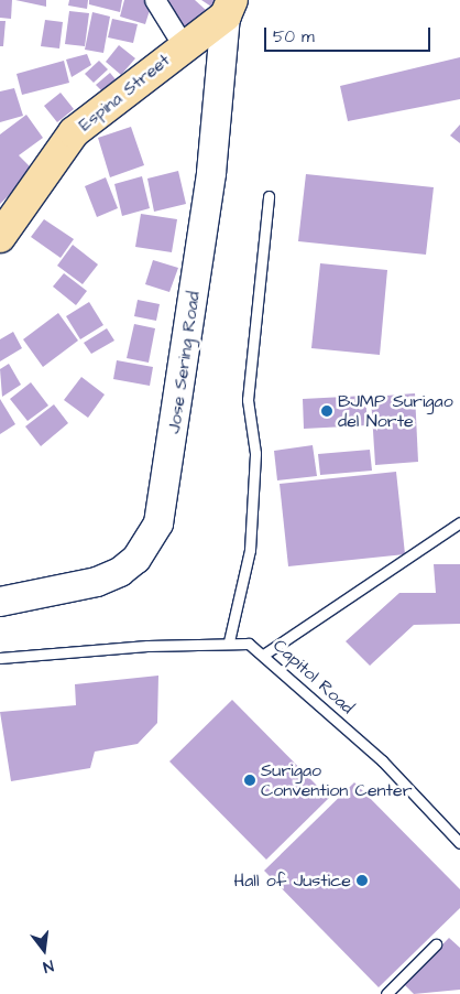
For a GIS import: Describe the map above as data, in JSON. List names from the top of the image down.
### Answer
{
  "streets": {
    "main road": ["Espina Street", "Jose Sering Road"],
    "lane": ["Capitol Road"]
  },
  "crossings": [
    ["Espina Street", "Jose Sering Road"]
  ],
  "places": ["BJMP Surigao del Norte", "Surigao Convention Center", "Hall of Justice"],
  "scale_bar": "50 m",
  "north": "bottom"
}
